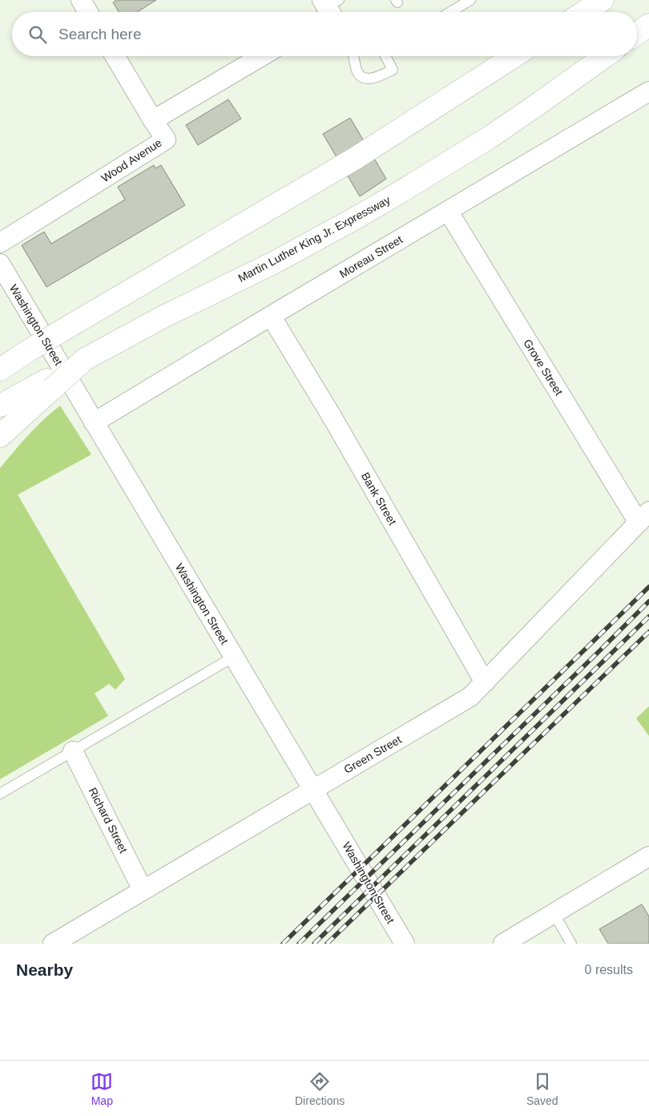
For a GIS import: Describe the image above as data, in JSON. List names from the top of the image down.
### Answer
{
  "streets": {
    "highway": ["Martin Luther King Jr. Expressway"],
    "street": [
      "Wood Avenue",
      "Moreau Street",
      "Washington Street",
      "Grove Street",
      "Bank Street",
      "Green Street",
      "Richard Street"
    ]
  },
  "crossings": [
    ["Moreau Street", "Washington Street"],
    ["Moreau Street", "Grove Street"],
    ["Moreau Street", "Bank Street"],
    ["Washington Street", "Green Street"],
    ["Grove Street", "Green Street"],
    ["Bank Street", "Green Street"],
    ["Green Street", "Richard Street"]
  ],
  "page": {
    "search": "Search here",
    "heading": ["Nearby", "0 results"],
    "nav": ["Map", "Directions", "Saved"]
  }
}
